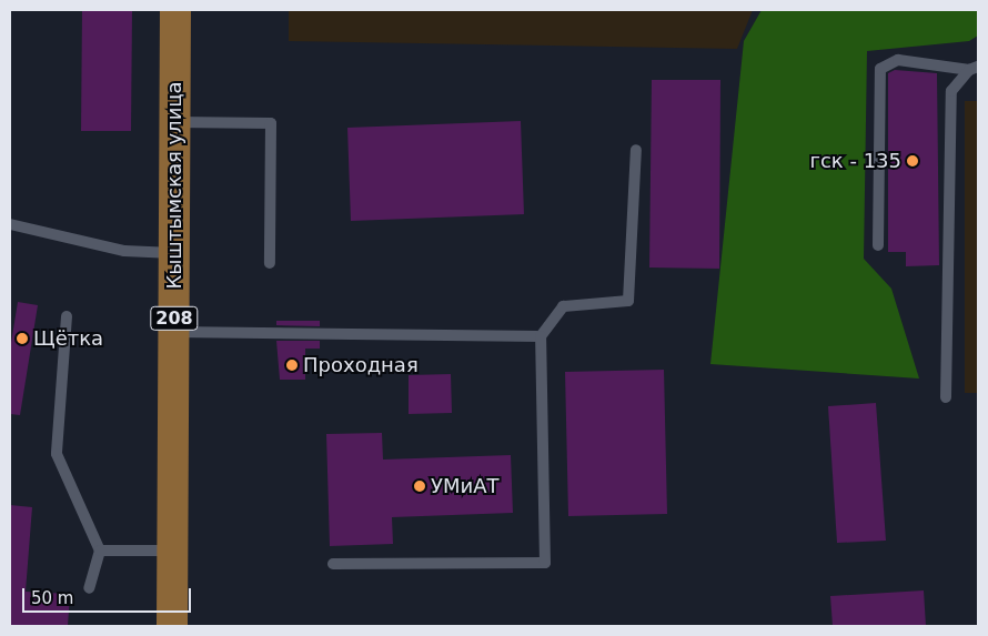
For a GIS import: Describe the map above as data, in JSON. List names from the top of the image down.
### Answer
{
  "streets": {
    "main road": ["Кыштымская улица", "208"]
  },
  "places": [
    "гск - 135",
    "Щётка",
    "Проходная",
    "УМиАТ"
  ],
  "scale_bar": "50 m"
}
